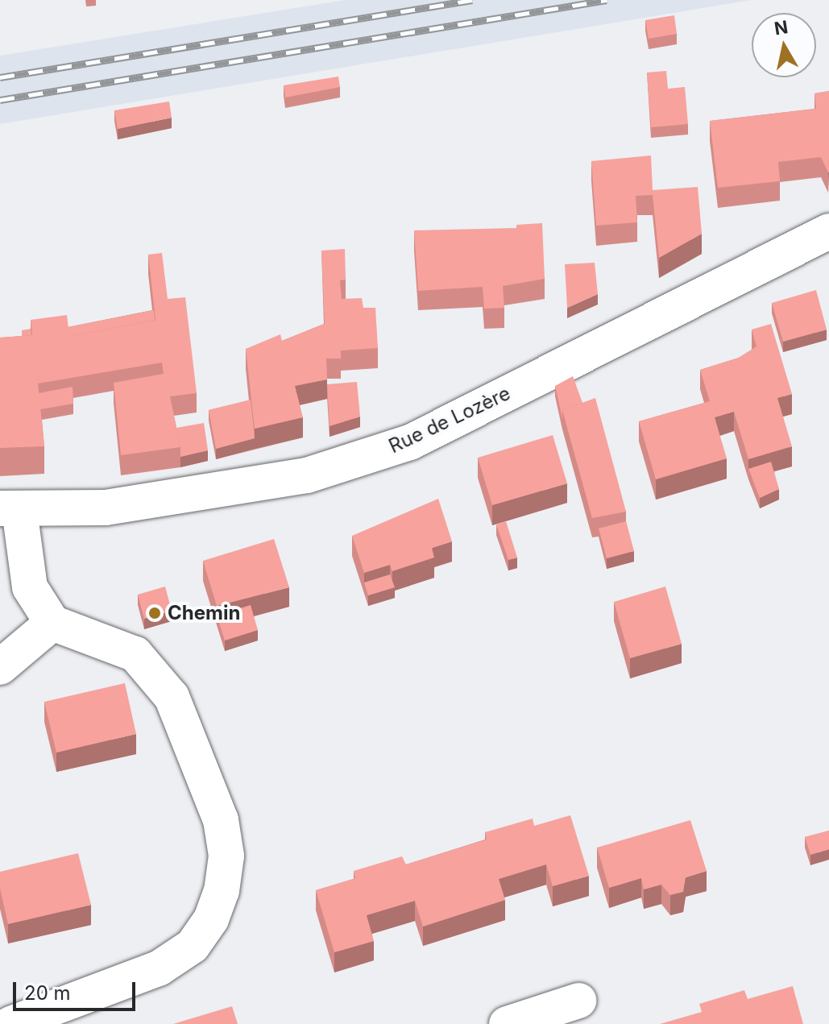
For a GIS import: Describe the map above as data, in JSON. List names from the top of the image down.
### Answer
{
  "streets": {
    "street": ["Rue de Lozère"]
  },
  "places": ["Chemin"],
  "scale_bar": "20 m",
  "north": "top"
}
